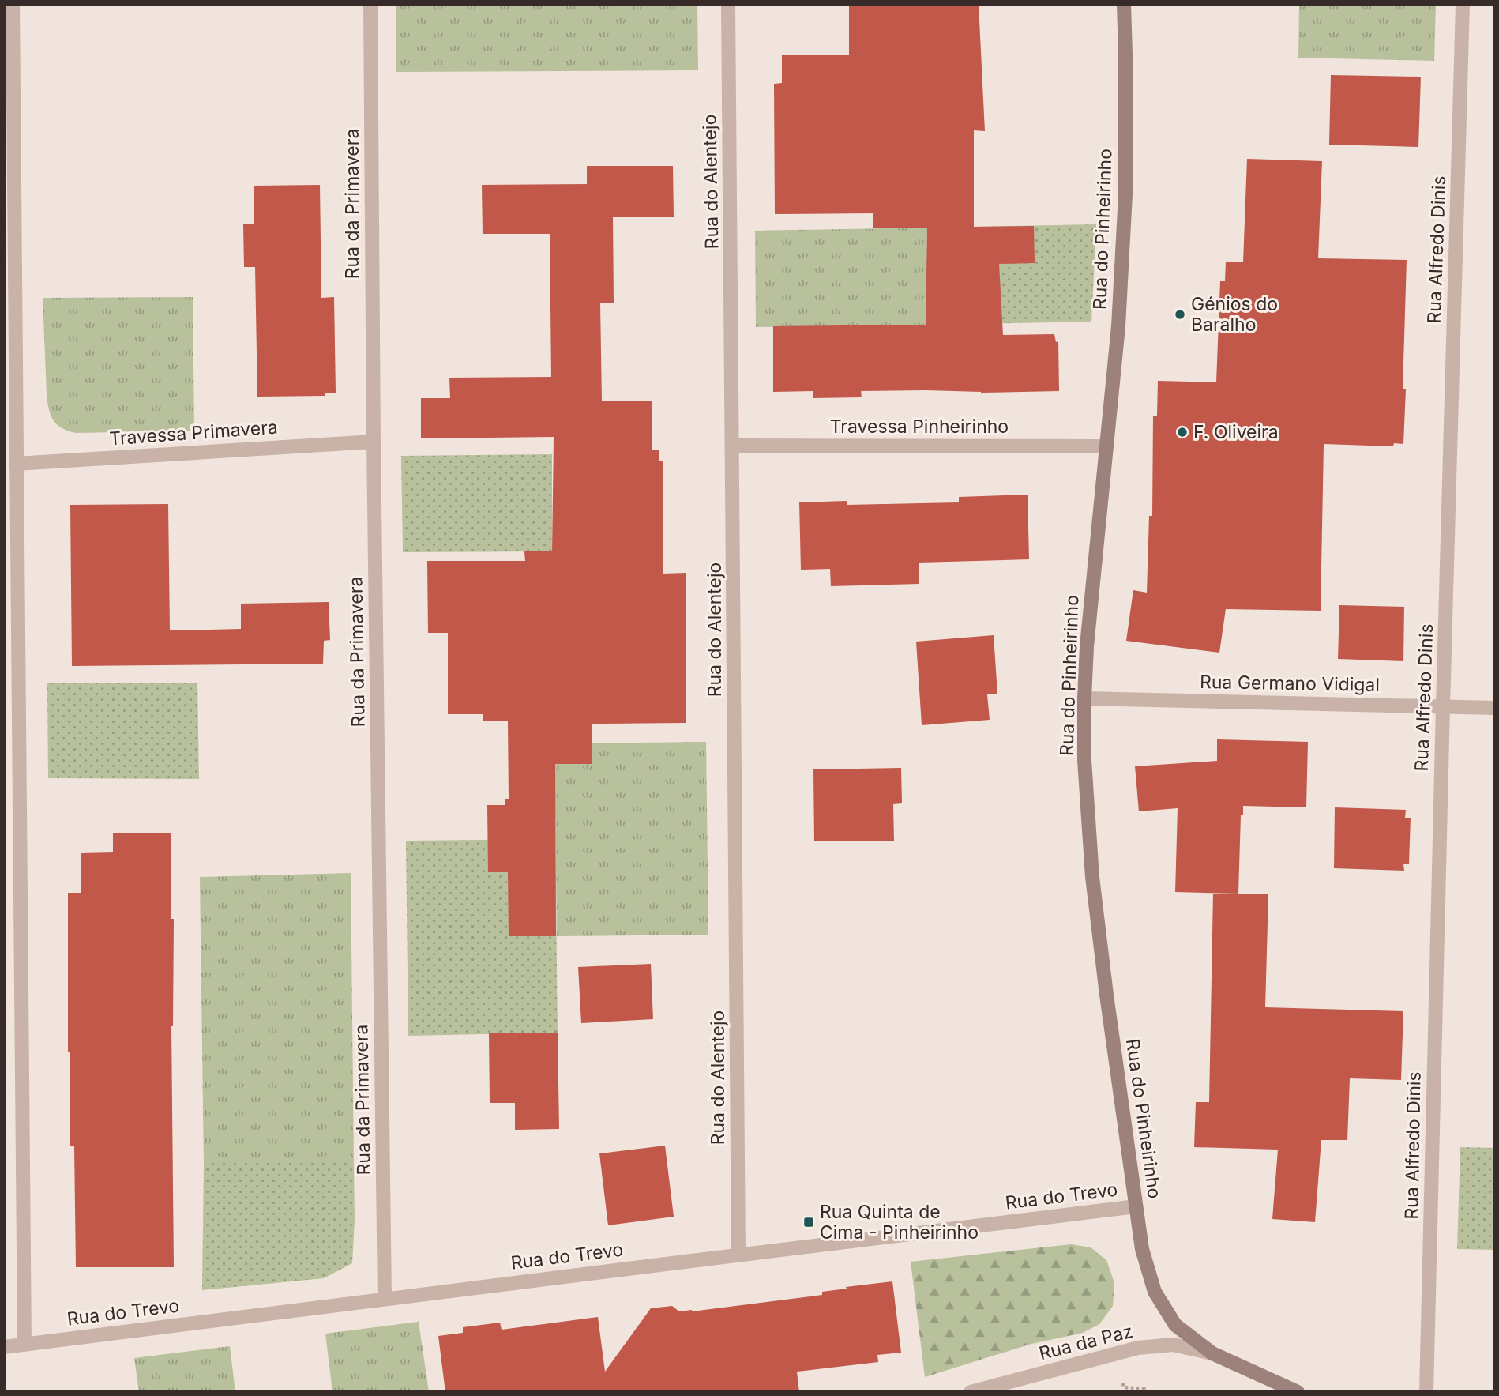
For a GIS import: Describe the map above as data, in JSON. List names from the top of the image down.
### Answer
{
  "streets": {
    "street": [
      "Rua do Alentejo",
      "Rua da Primavera",
      "Rua do Pinheirinho",
      "Rua Alfredo Dinis",
      "Travessa Pinheirinho",
      "Travessa Primavera",
      "Rua Germano Vidigal",
      "Rua do Trevo",
      "Rua da Paz"
    ]
  },
  "crossings": [
    ["Rua do Alentejo", "Travessa Pinheirinho"],
    ["Rua do Alentejo", "Rua do Trevo"],
    ["Rua da Primavera", "Travessa Primavera"],
    ["Rua da Primavera", "Rua do Trevo"],
    ["Rua do Pinheirinho", "Travessa Pinheirinho"],
    ["Rua do Pinheirinho", "Rua Germano Vidigal"],
    ["Rua do Pinheirinho", "Rua do Trevo"],
    ["Rua do Pinheirinho", "Rua da Paz"],
    ["Rua Alfredo Dinis", "Rua Germano Vidigal"]
  ],
  "places": {
    "other": ["Génios do Baralho", "F. Oliveira"],
    "transit": ["Rua Quinta de Cima - Pinheirinho"]
  }
}
